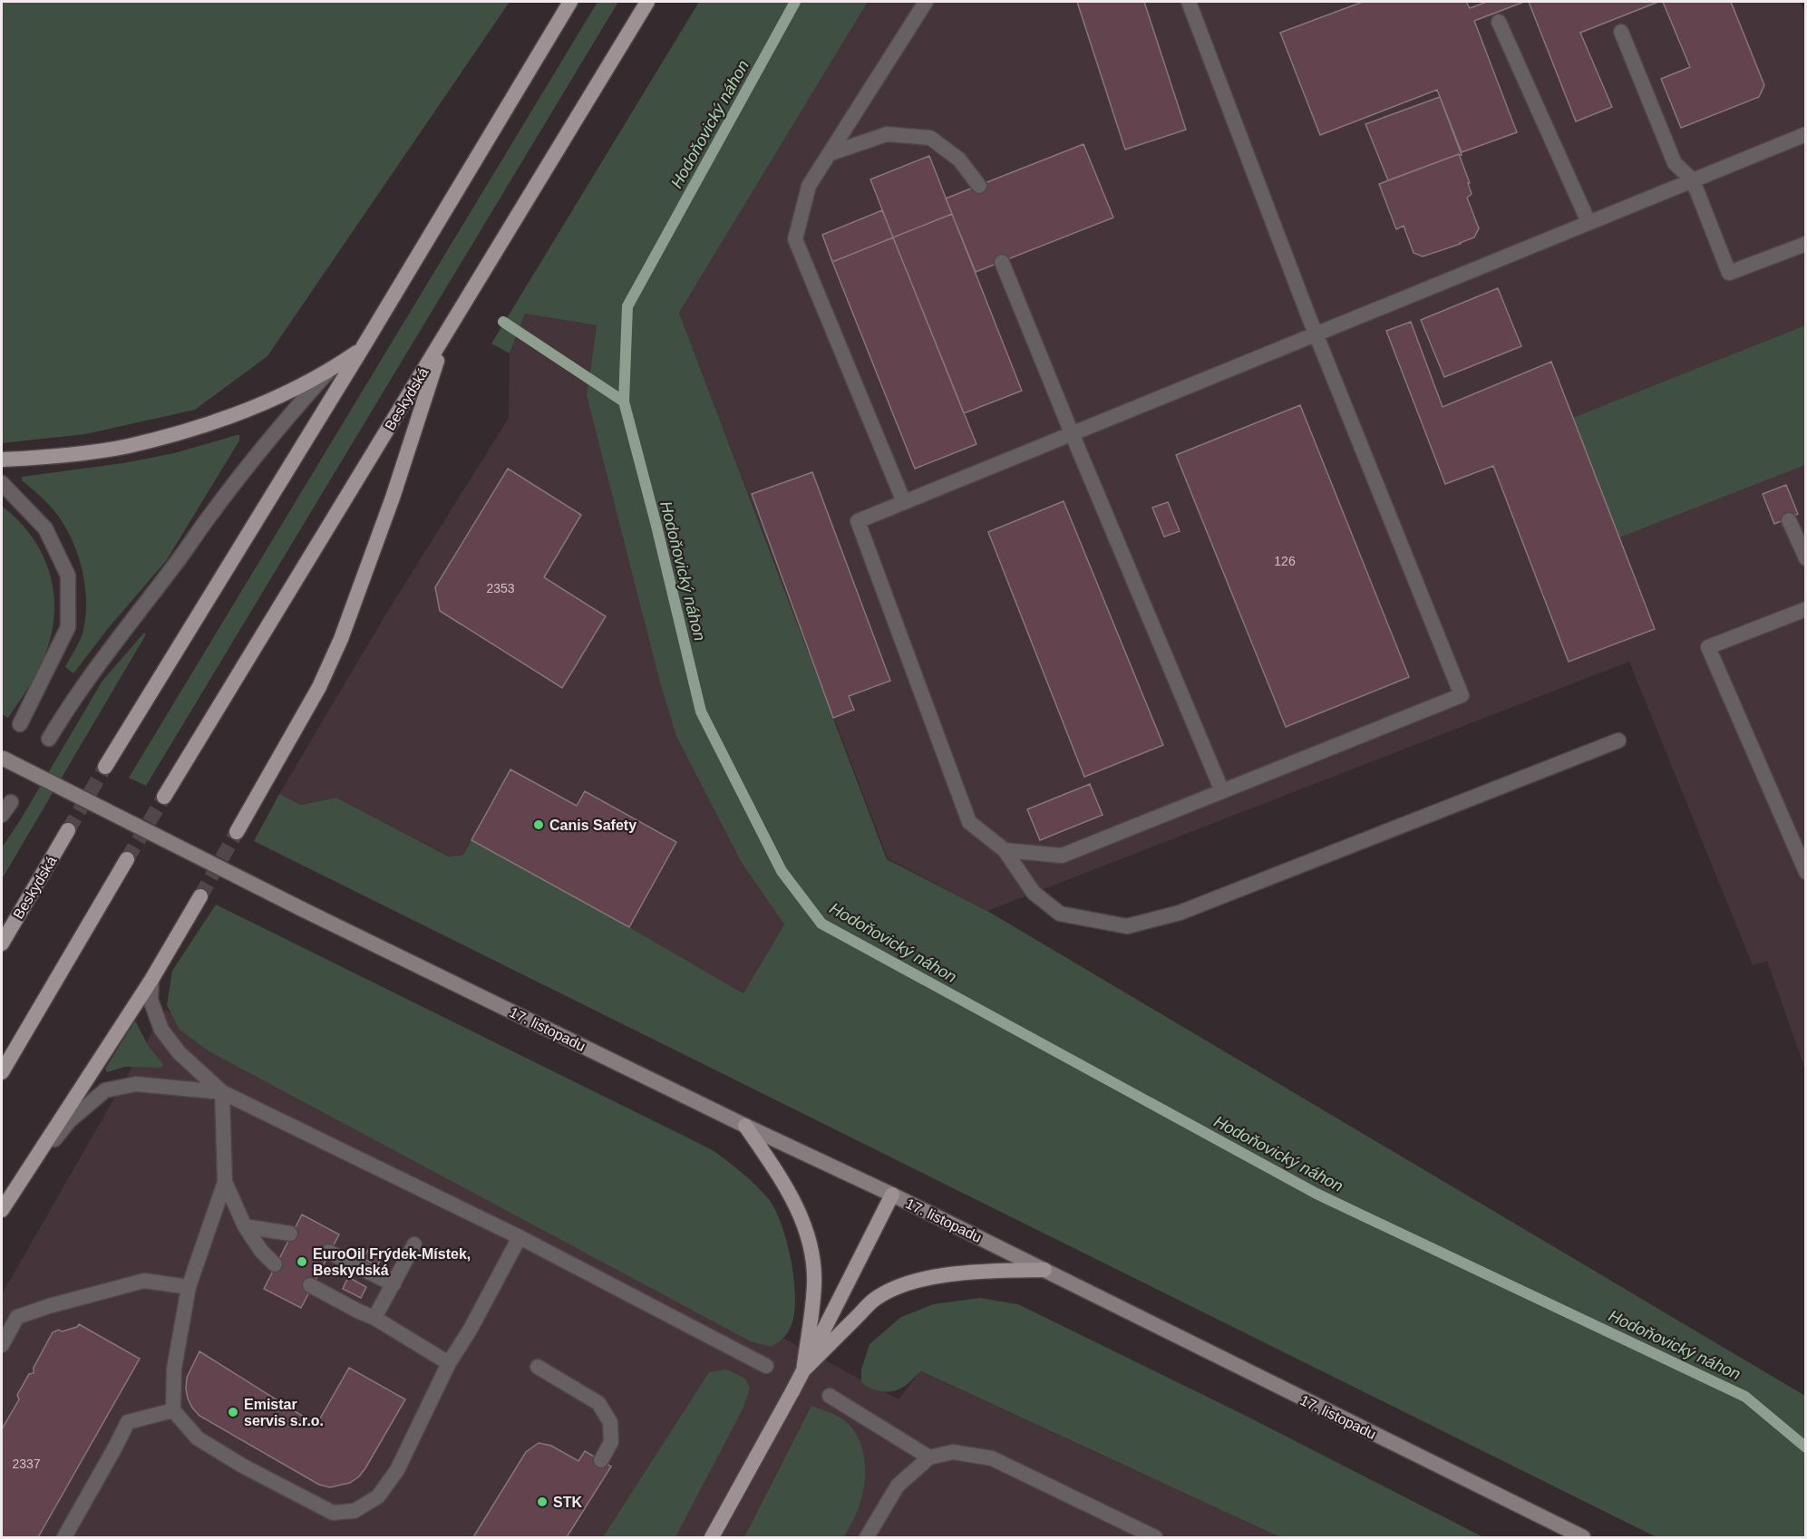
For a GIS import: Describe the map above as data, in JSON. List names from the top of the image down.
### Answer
{
  "streets": {
    "main road": ["Beskydská", "17. listopadu"]
  },
  "water": ["Hodoňovický náhon"],
  "places": [
    "Canis Safety",
    "EuroOil Frýdek-Místek, Beskydská",
    "Emistar servis s.r.o.",
    "STK"
  ],
  "house_numbers": ["126", "2353", "2337"]
}
